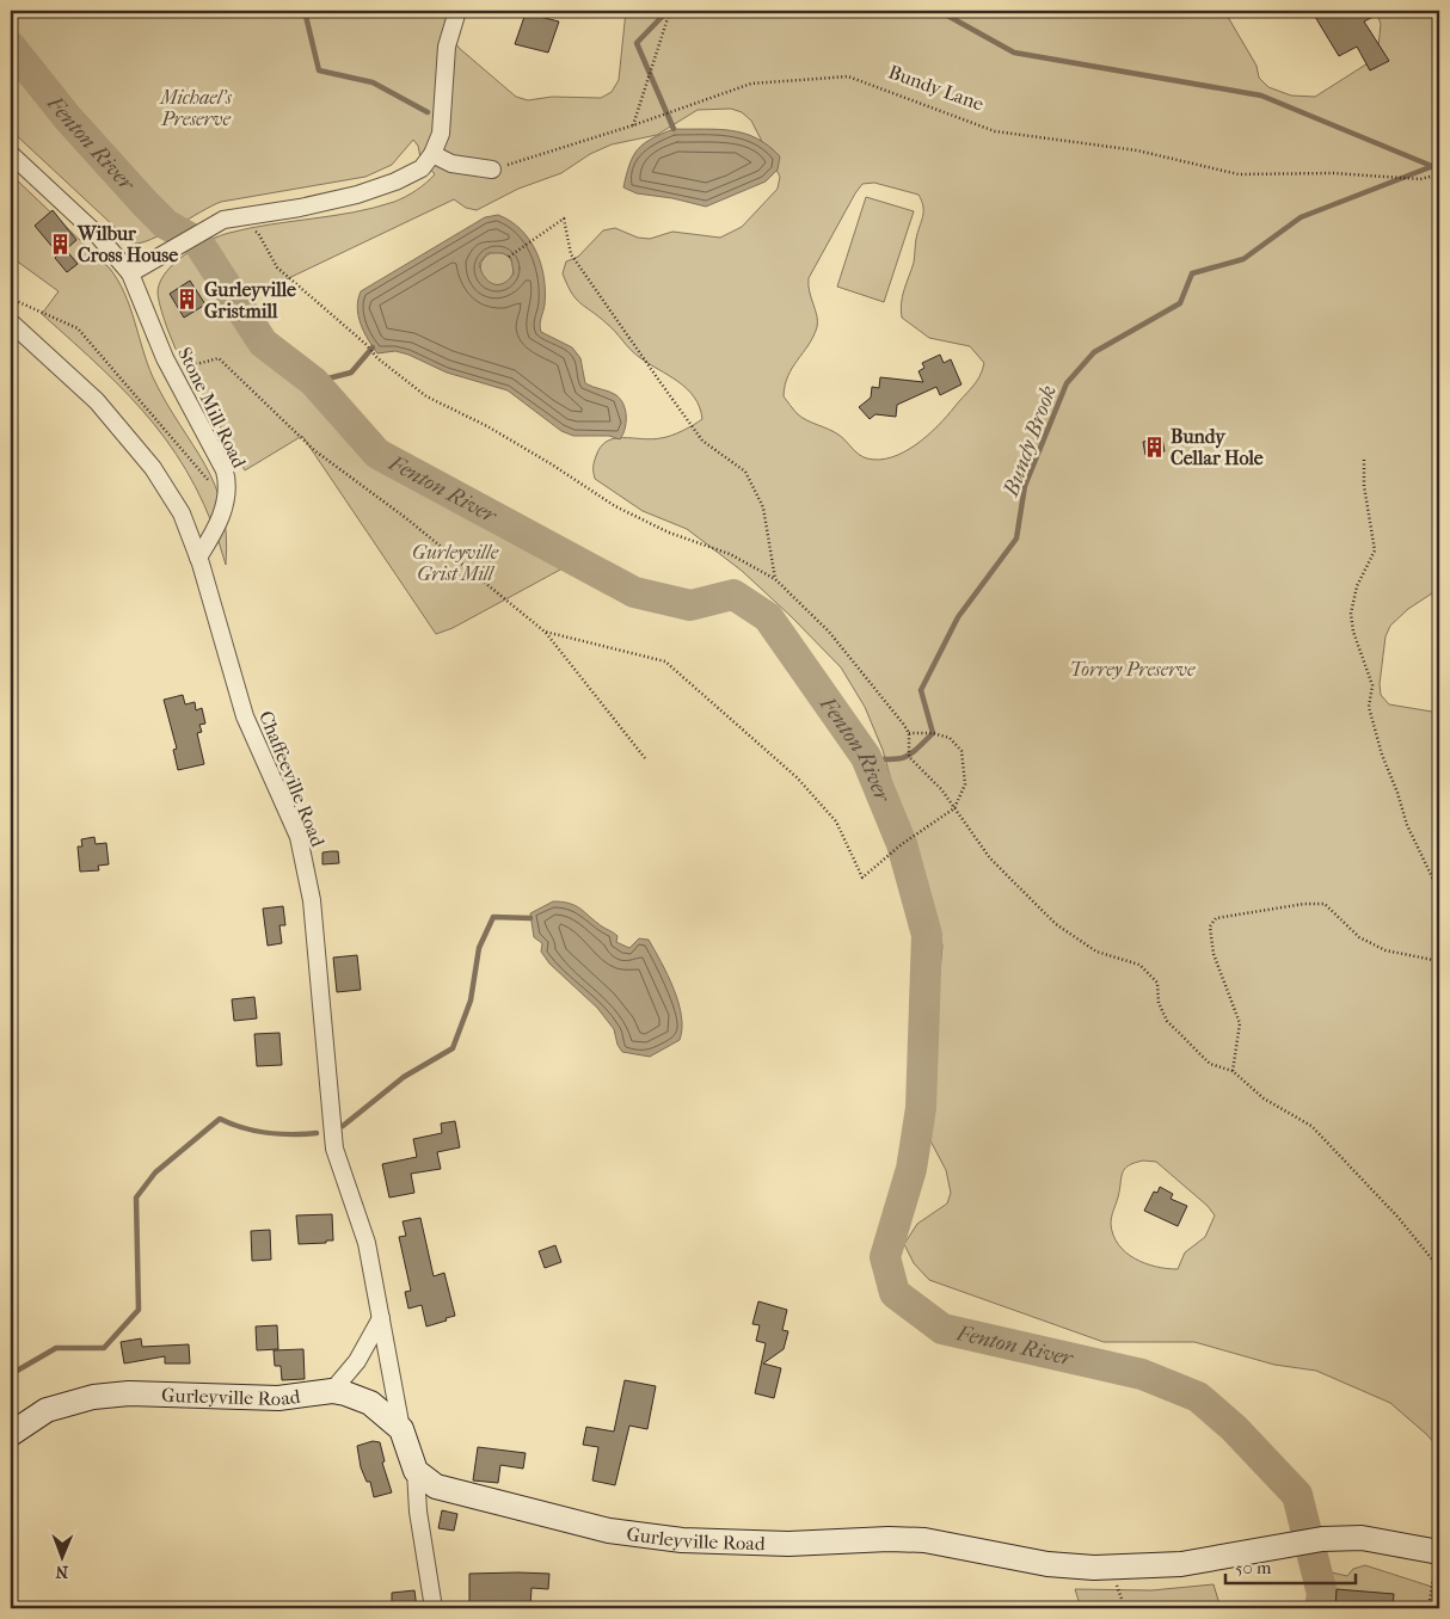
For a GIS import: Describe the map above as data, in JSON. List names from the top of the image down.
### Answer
{
  "streets": {
    "street": ["Stone Mill Road", "Chaffeeville Road", "Gurleyville Road"],
    "path": ["Bundy Lane"]
  },
  "crossings": [
    ["Stone Mill Road", "Chaffeeville Road"],
    ["Chaffeeville Road", "Gurleyville Road"]
  ],
  "water": ["Fenton River", "Bundy Brook"],
  "parks": ["Michael's Preserve", "Gurleyville Grist Mill", "Torrey Preserve"],
  "places": {
    "building": ["Wilbur Cross House", "Gurleyville Gristmill", "Bundy Cellar Hole"]
  },
  "scale_bar": "50 m",
  "north": "bottom"
}
